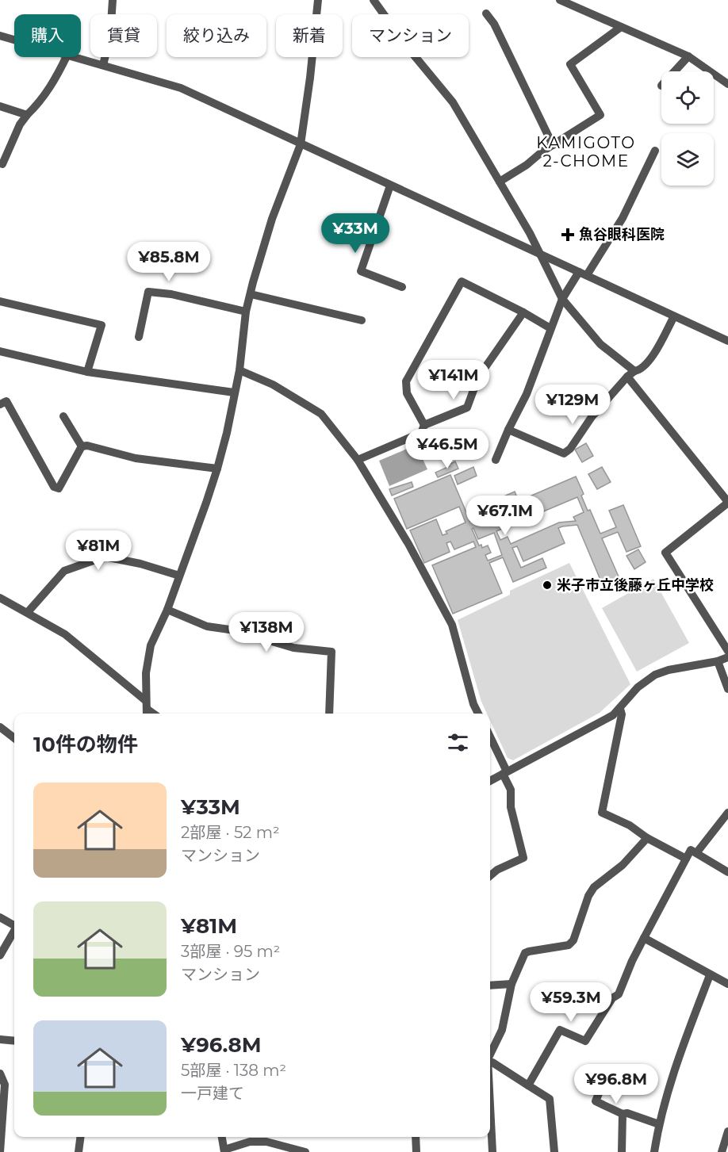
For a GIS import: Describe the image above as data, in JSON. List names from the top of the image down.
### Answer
{
  "districts": ["KAMIGOTO 2-CHOME"],
  "places": {
    "health": ["魚谷眼科医院"],
    "other": ["米子市立後藤ヶ丘中学校"]
  },
  "page": {
    "chip": [
      "購入",
      "賃貸",
      "絞り込み",
      "新着",
      "マンション"
    ],
    "price": [
      "¥33M",
      "¥85.8M",
      "¥141M",
      "¥129M",
      "¥46.5M",
      "¥67.1M",
      "¥81M",
      "¥138M",
      "¥59.3M",
      "¥96.8M"
    ],
    "heading": "10件の物件",
    "list": [
      {
        "name": "¥33M",
        "note": "2部屋 · 52 m² · マンション"
      },
      {
        "name": "¥81M",
        "note": "3部屋 · 95 m² · マンション"
      },
      {
        "name": "¥96.8M",
        "note": "5部屋 · 138 m² · 一戸建て"
      }
    ]
  }
}
